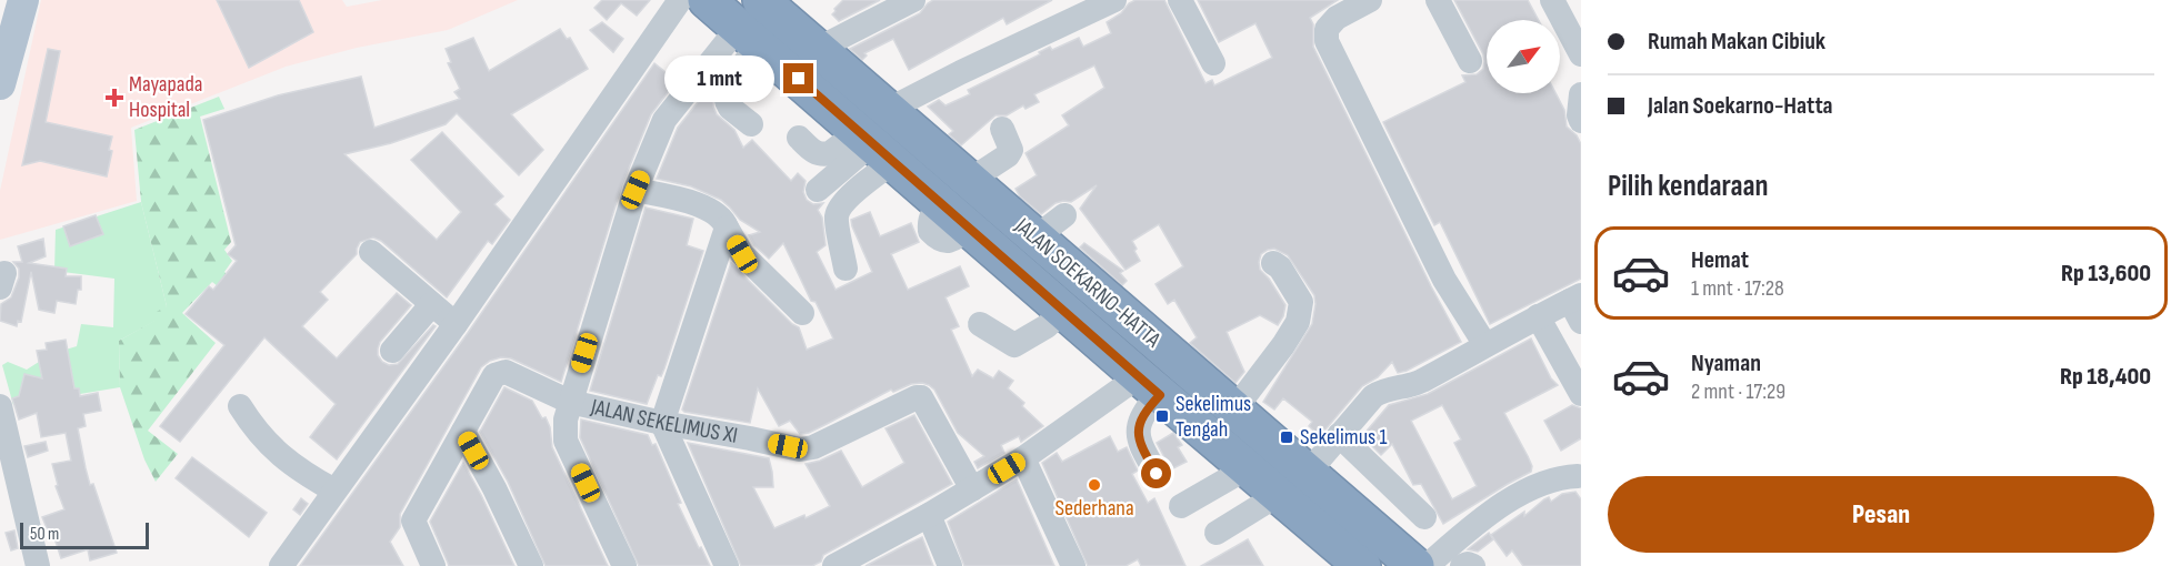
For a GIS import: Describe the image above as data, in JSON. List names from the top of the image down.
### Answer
{
  "streets": {
    "highway": ["JALAN SOEKARNO-HATTA"],
    "street": ["JALAN SEKELIMUS XI"]
  },
  "places": {
    "health": ["Mayapada Hospital"],
    "transit": ["Sekelimus Tengah", "Sekelimus 1"],
    "other": ["Sederhana"]
  },
  "scale_bar": "50 m",
  "north": "top right",
  "page": {
    "banner": ["Rumah Makan Cibiuk", "Jalan Soekarno-Hatta"],
    "bubble": "1 mnt",
    "heading": "Pilih kendaraan",
    "list": [
      {
        "name": "Hemat",
        "note": "1 mnt · 17:28",
        "value": "Rp 13,600"
      },
      {
        "name": "Nyaman",
        "note": "2 mnt · 17:29",
        "value": "Rp 18,400"
      }
    ],
    "buttons": "Pesan",
    "scale": "50 m"
  }
}
